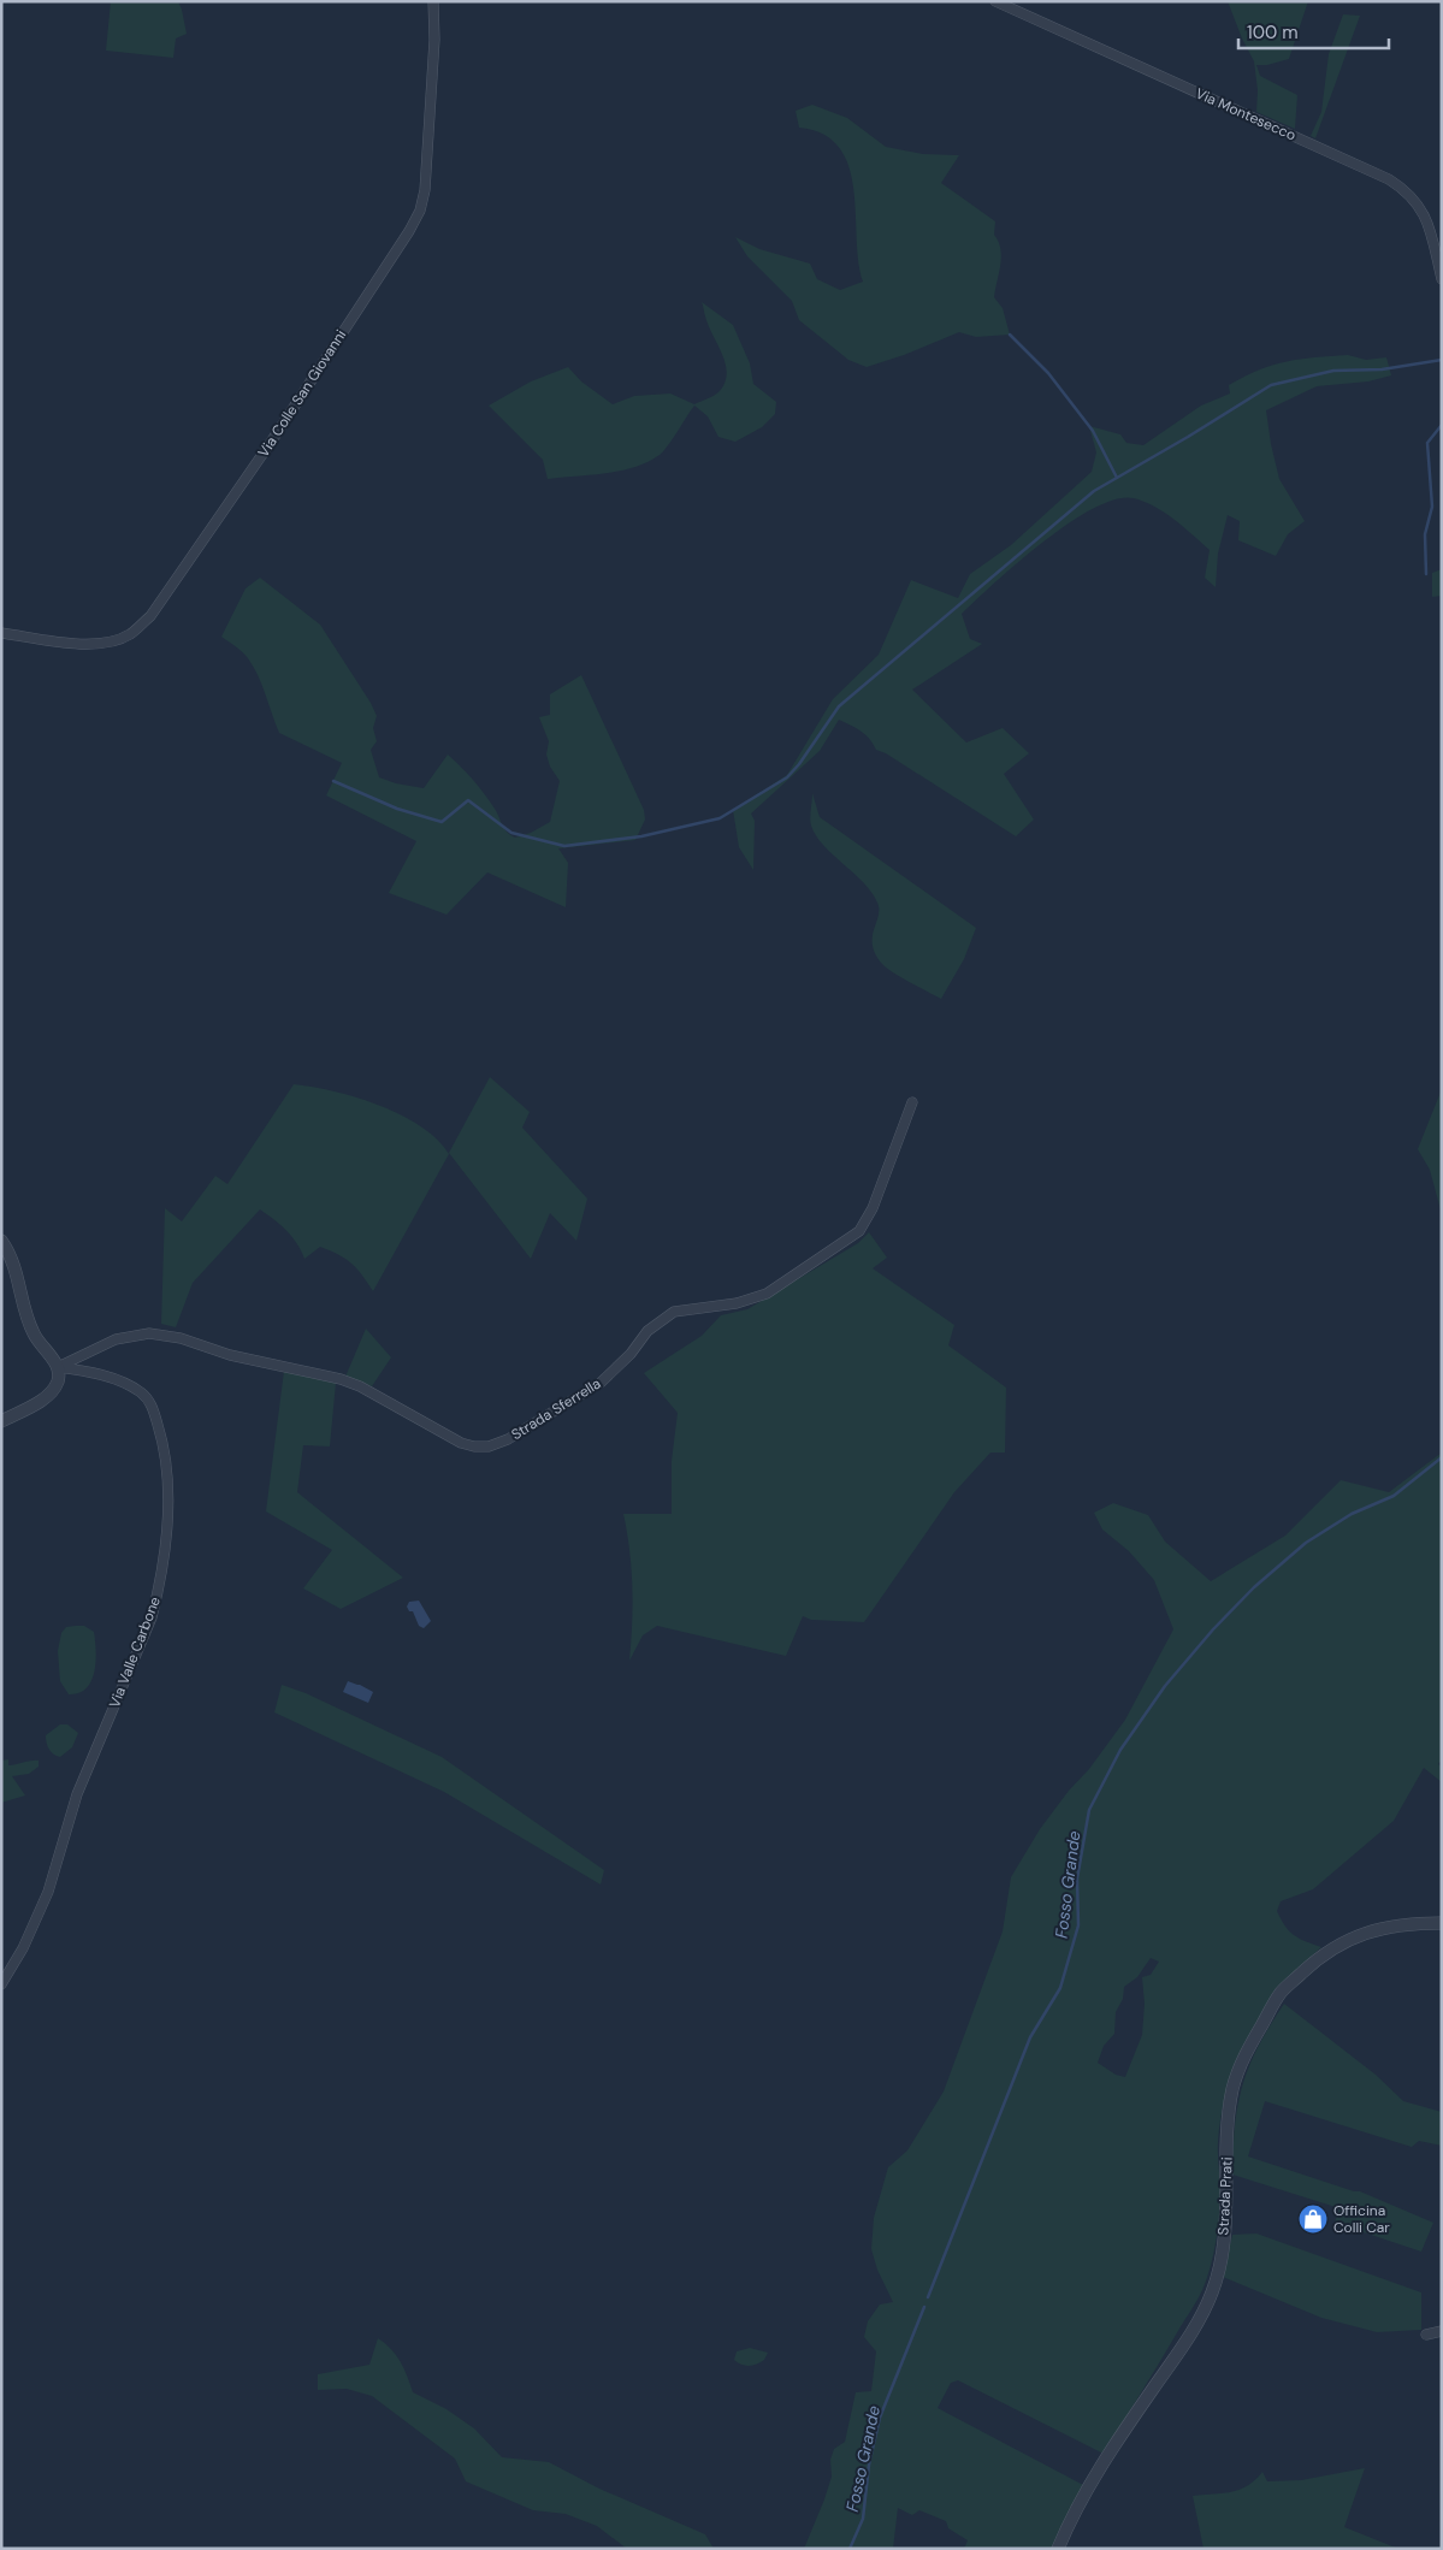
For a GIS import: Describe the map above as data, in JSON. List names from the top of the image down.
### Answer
{
  "streets": {
    "street": [
      "Via Montesecco",
      "Via Colle San Giovanni",
      "Strada Sferrella",
      "Via Valle Carbone",
      "Strada Prati"
    ]
  },
  "crossings": [
    ["Strada Sferrella", "Via Valle Carbone"]
  ],
  "water": ["Fosso Grande"],
  "places": {
    "shop": ["Officina Colli Car"]
  },
  "scale_bar": "100 m"
}
